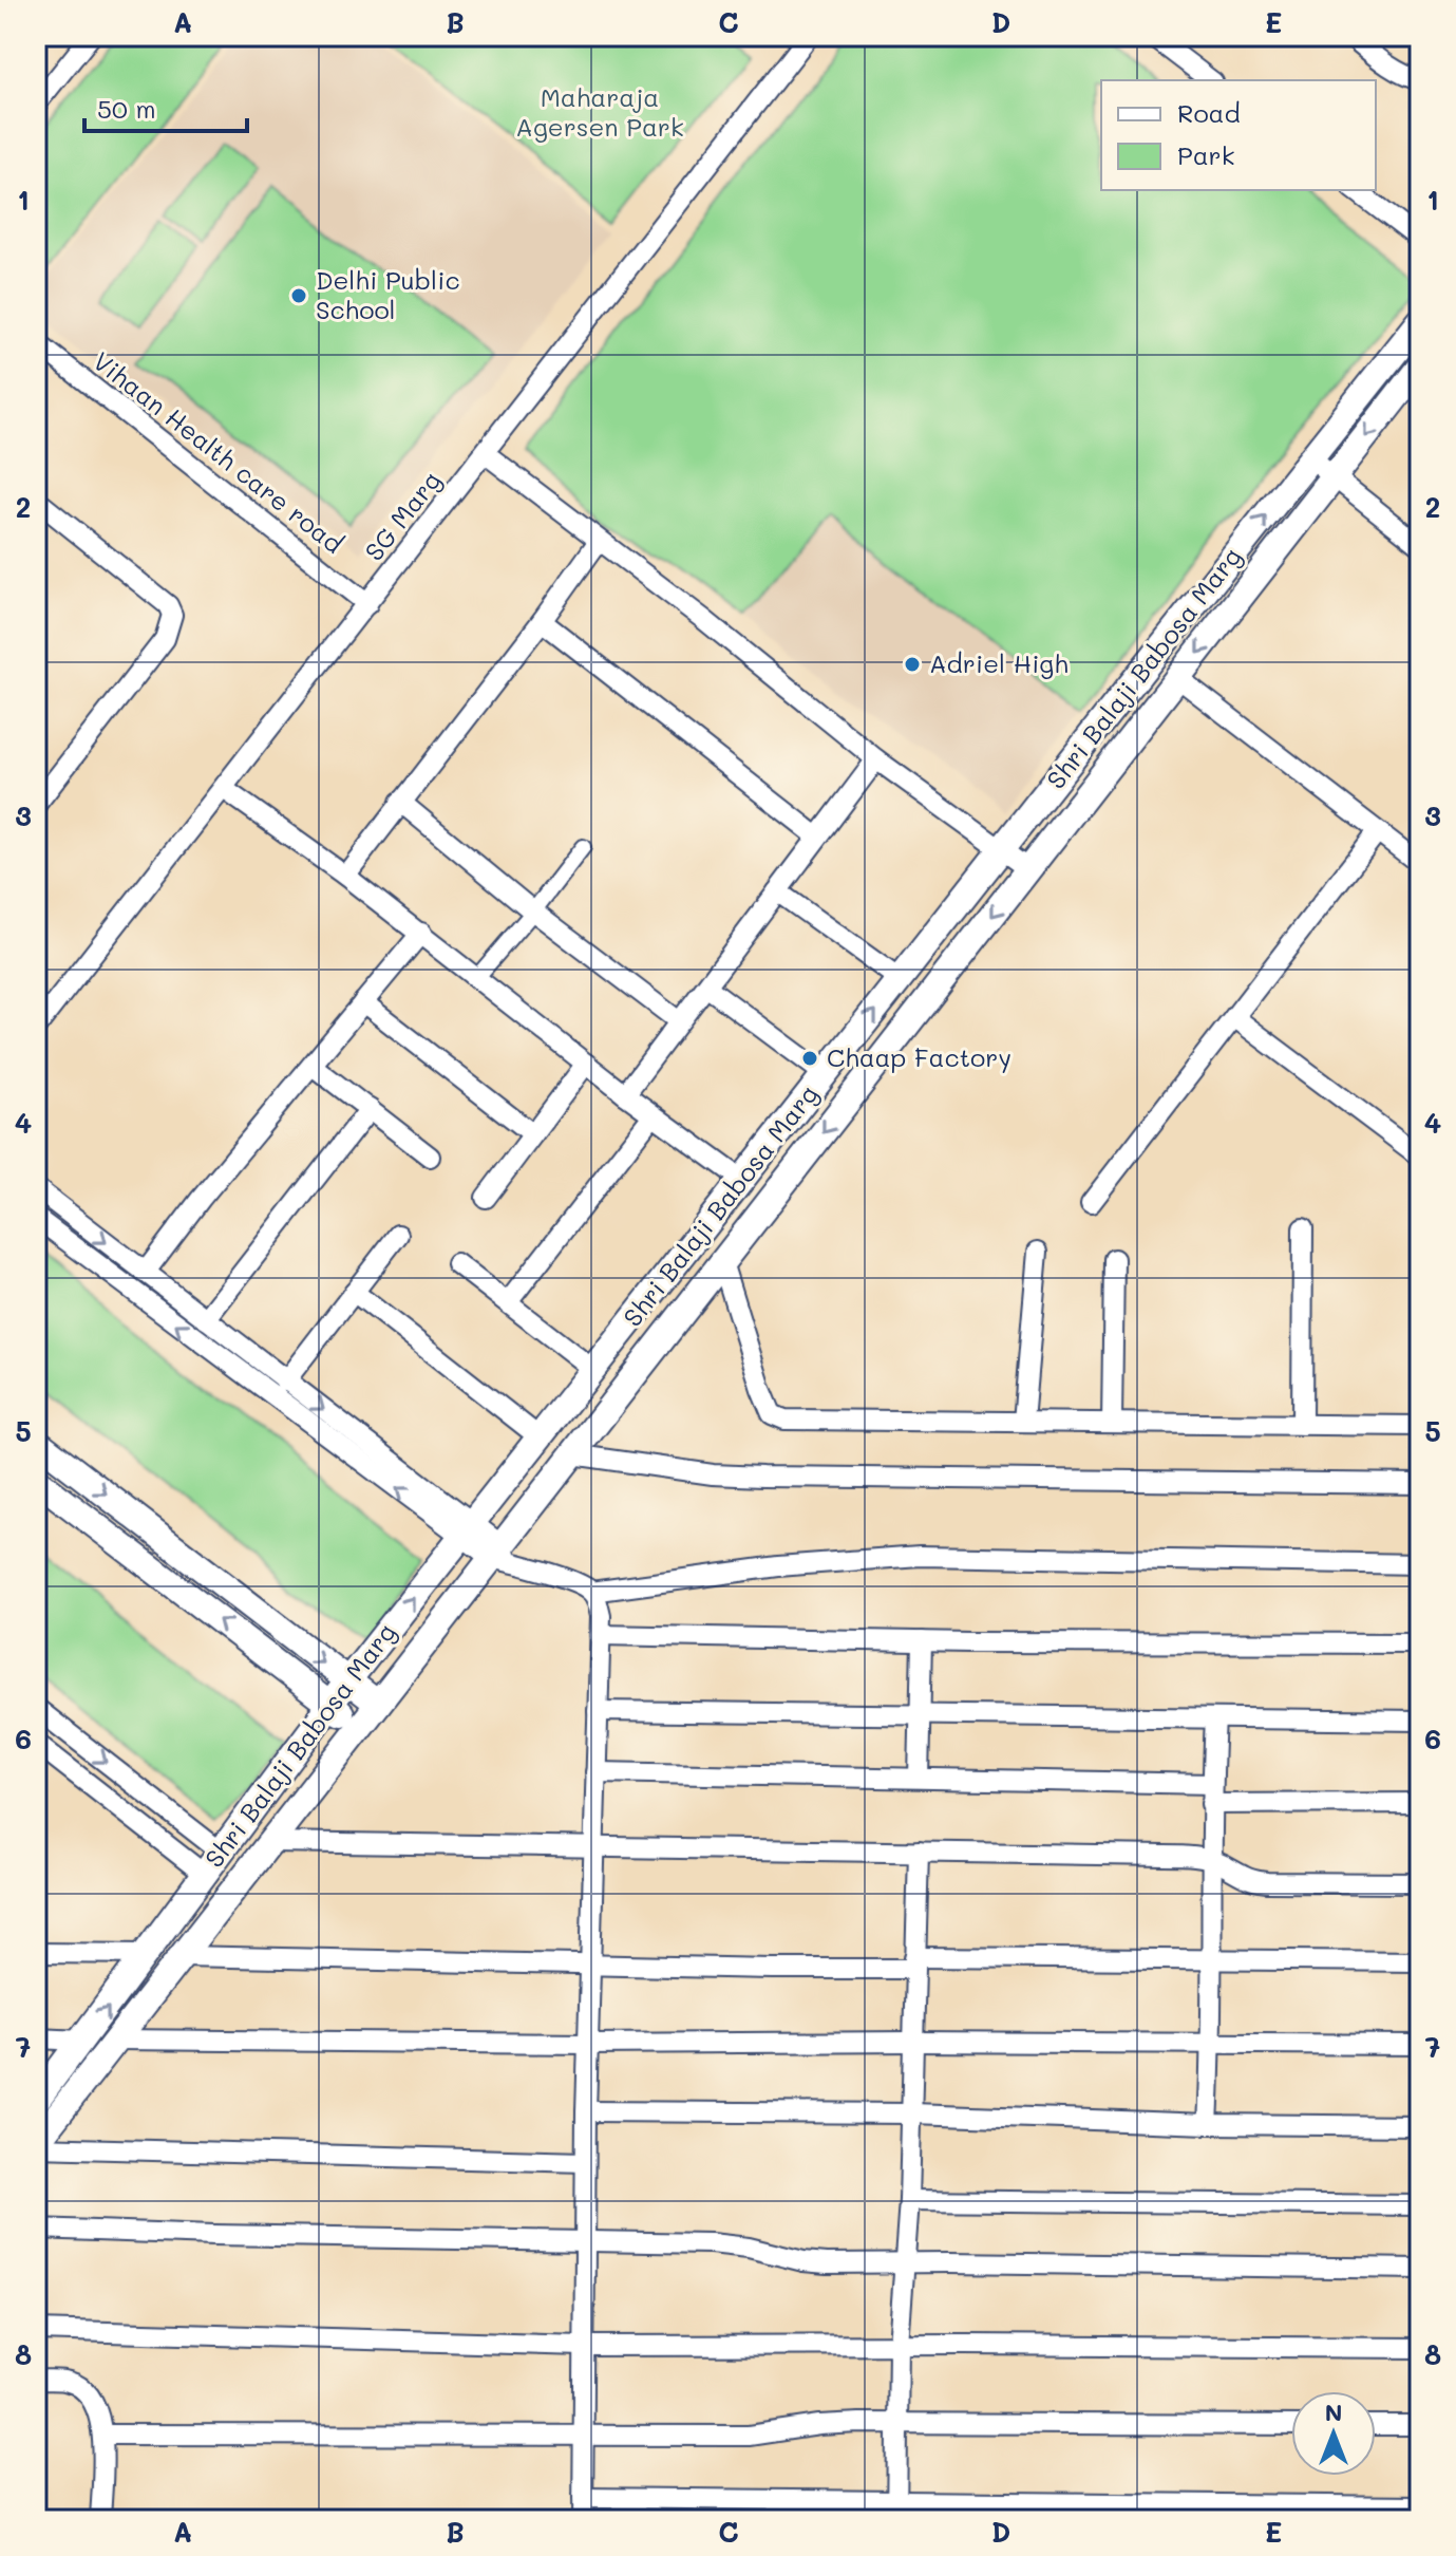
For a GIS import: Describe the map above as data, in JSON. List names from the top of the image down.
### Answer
{
  "streets": {
    "street": ["Vihaan Health care road", "SG Marg", "Shri Balaji Babosa Marg"]
  },
  "crossings": [
    ["Vihaan Health care road", "SG Marg"]
  ],
  "parks": ["Maharaja Agersen Park"],
  "places": ["Delhi Public School", "Adriel High", "Chaap Factory"],
  "legend": ["Road", "Park"],
  "scale_bar": "50 m",
  "north": "top",
  "grid": {
    "columns": [
      "A",
      "B",
      "C",
      "D",
      "E"
    ],
    "rows": [
      "1",
      "2",
      "3",
      "4",
      "5",
      "6",
      "7",
      "8"
    ]
  }
}
